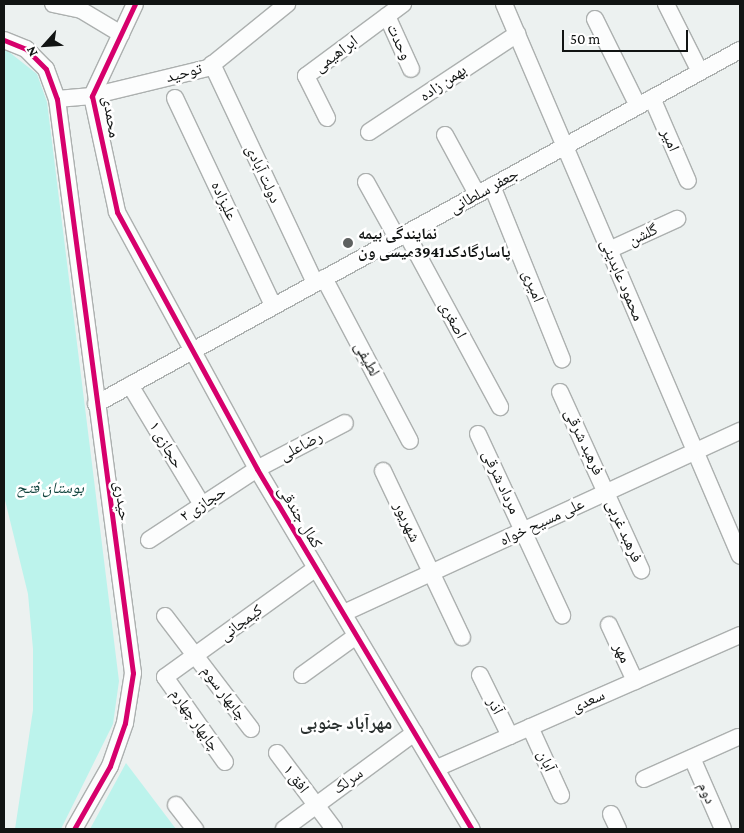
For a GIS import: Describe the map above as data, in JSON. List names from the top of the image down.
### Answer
{
  "streets": {
    "street": [
      "وحدت",
      "ابراهیمی",
      "توحید",
      "بهمن زاده",
      "محمدی",
      "امیر",
      "دولت آبادی",
      "جعفر سلطانی",
      "علیزاده",
      "گلشن",
      "محمود عابدینی",
      "امیری",
      "اصغری",
      "لطیفی",
      "فرهبد شرقی",
      "حجازی ۱",
      "رضاعلی",
      "مرداد شرقی",
      "حیدری",
      "حجازی ۲",
      "کمال جندقی",
      "شهریور",
      "علی مسیح خواه",
      "فرهبد غربی",
      "کیمجانی",
      "مهر",
      "چابهار سوم",
      "سعدی",
      "آذر",
      "چابهار چهارم",
      "آبان",
      "افق ۱",
      "سرلک",
      "دوم"
    ]
  },
  "crossings": [
    ["وحدت", "ابراهیمی"],
    ["توحید", "محمدی"],
    ["توحید", "دولت آبادی"],
    ["توحید", "حیدری"],
    ["بهمن زاده", "محمود عابدینی"],
    ["محمدی", "کمال جندقی"],
    ["امیر", "جعفر سلطانی"],
    ["دولت آبادی", "جعفر سلطانی"],
    ["دولت آبادی", "لطیفی"],
    ["جعفر سلطانی", "علیزاده"],
    ["جعفر سلطانی", "محمود عابدینی"],
    ["جعفر سلطانی", "امیری"],
    ["جعفر سلطانی", "اصغری"],
    ["جعفر سلطانی", "لطیفی"],
    ["جعفر سلطانی", "حجازی ۱"],
    ["جعفر سلطانی", "حیدری"],
    ["جعفر سلطانی", "کمال جندقی"],
    ["گلشن", "محمود عابدینی"],
    ["محمود عابدینی", "علی مسیح خواه"],
    ["فرهبد شرقی", "علی مسیح خواه"],
    ["فرهبد شرقی", "فرهبد غربی"],
    ["حجازی ۱", "حجازی ۲"],
    ["رضاعلی", "حجازی ۲"],
    ["رضاعلی", "کمال جندقی"],
    ["مرداد شرقی", "علی مسیح خواه"],
    ["حجازی ۲", "کمال جندقی"],
    ["کمال جندقی", "علی مسیح خواه"],
    ["کمال جندقی", "کیمجانی"],
    ["کمال جندقی", "سعدی"],
    ["کمال جندقی", "سرلک"],
    ["شهریور", "علی مسیح خواه"],
    ["علی مسیح خواه", "فرهبد غربی"],
    ["کیمجانی", "چابهار سوم"],
    ["کیمجانی", "چابهار چهارم"],
    ["مهر", "سعدی"],
    ["سعدی", "آذر"],
    ["سعدی", "آبان"],
    ["افق ۱", "سرلک"]
  ],
  "districts": ["مهرآباد جنوبی"],
  "parks": ["بوستان فتح"],
  "places": ["نمایندگی بیمه پاسارگادکد3941میسی ون"],
  "scale_bar": "50 m",
  "north": "bottom left"
}
